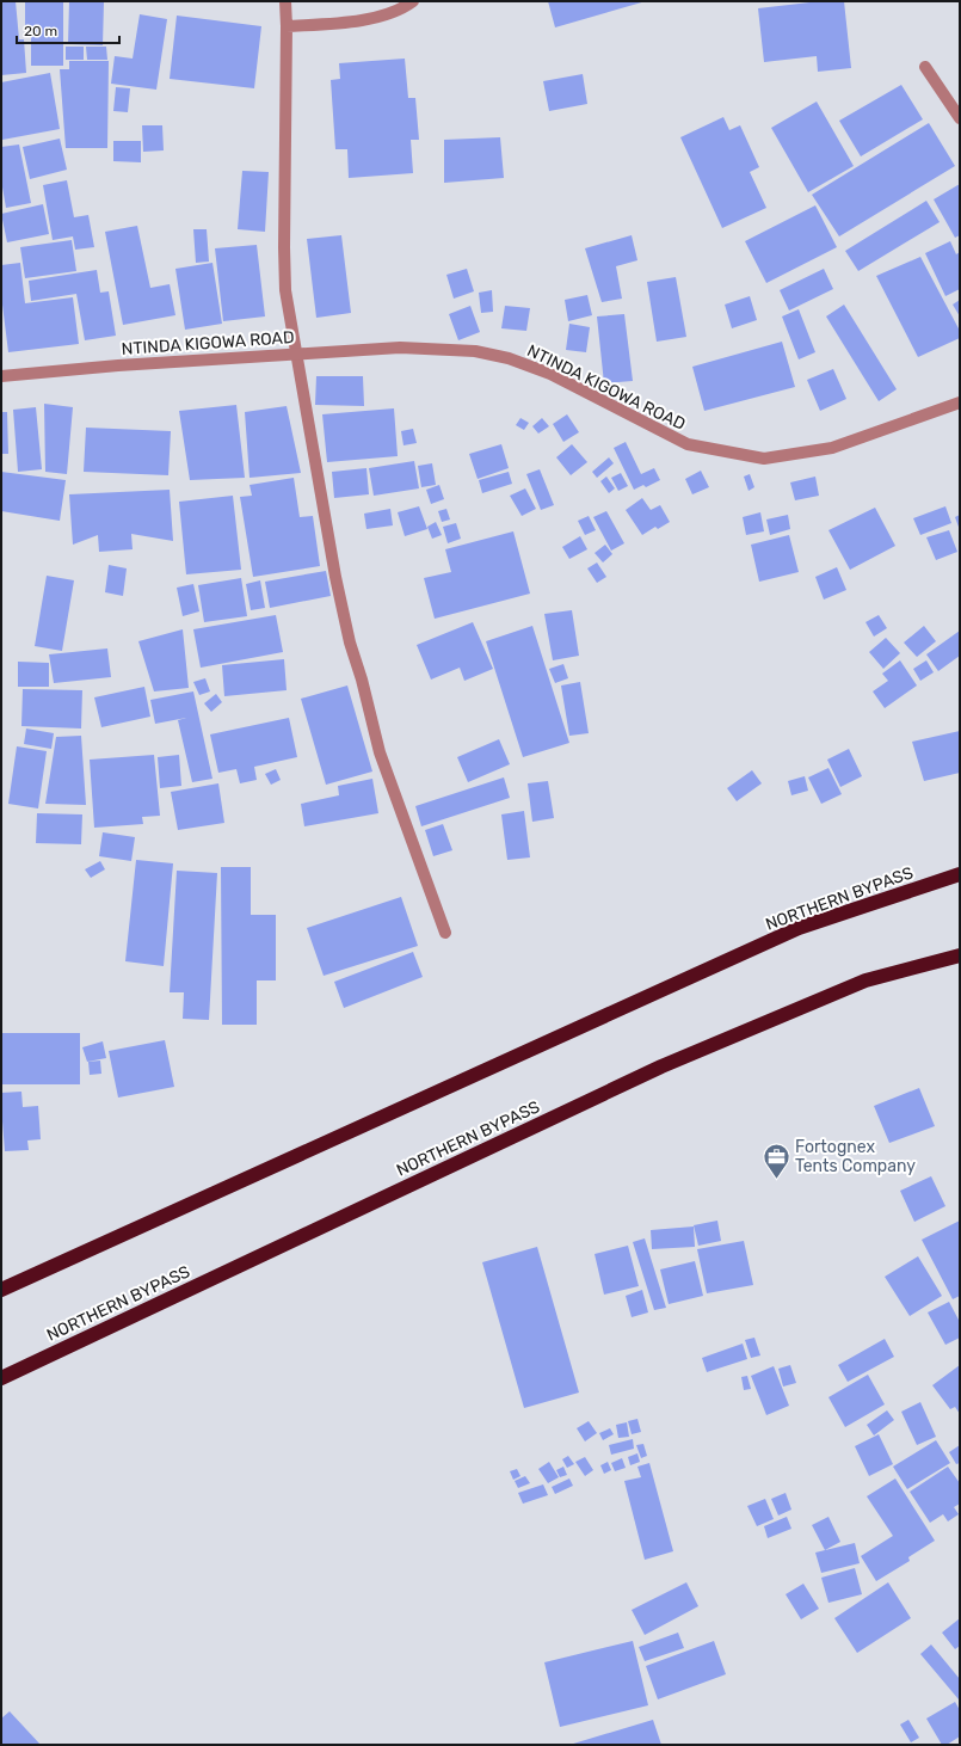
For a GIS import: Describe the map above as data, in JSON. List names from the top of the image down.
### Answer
{
  "streets": {
    "highway": ["NORTHERN BYPASS"],
    "street": ["NTINDA KIGOWA ROAD"]
  },
  "places": {
    "office": ["Fortognex Tents Company"]
  },
  "scale_bar": "20 m"
}
